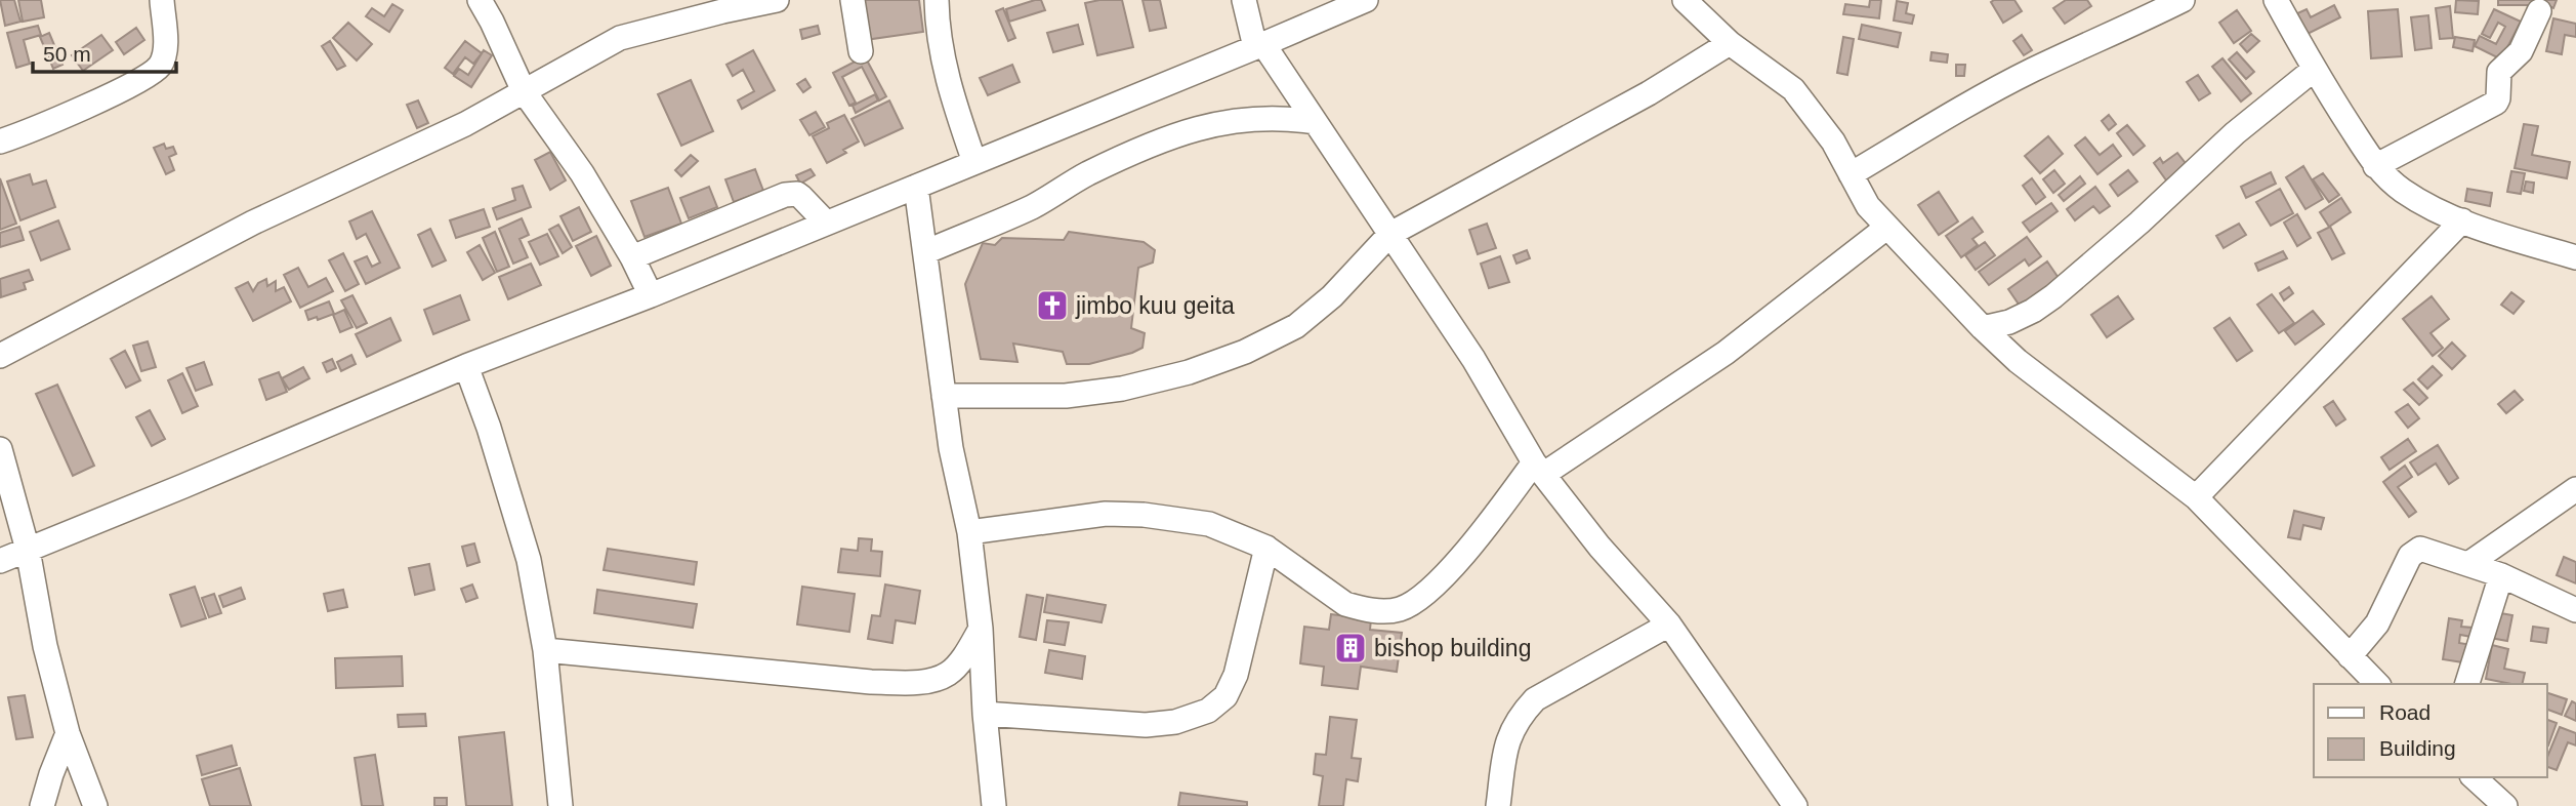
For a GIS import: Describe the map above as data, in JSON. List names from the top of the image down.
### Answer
{
  "places": {
    "church": ["jimbo kuu geita"],
    "building": ["bishop building"]
  },
  "legend": ["Road", "Building"],
  "scale_bar": "50 m"
}
